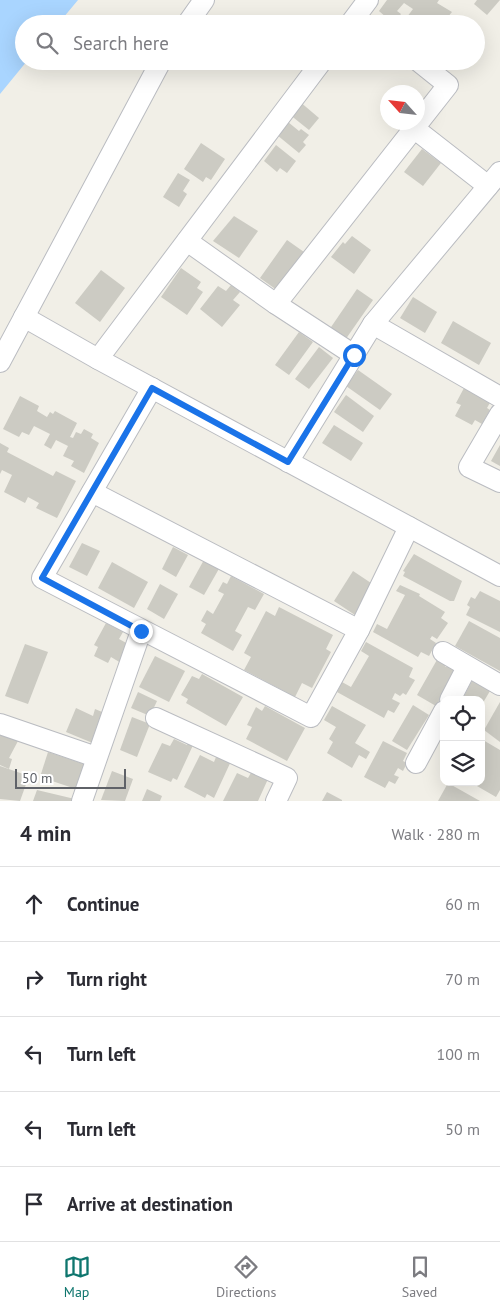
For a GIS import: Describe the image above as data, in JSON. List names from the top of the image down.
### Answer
{
  "scale_bar": "50 m",
  "north": "top left",
  "page": {
    "search": "Search here",
    "scale": "50 m",
    "heading": ["4 min", "Walk · 280 m"],
    "list": [
      ["Continue", "60 m"],
      ["Turn right", "70 m"],
      ["Turn left", "100 m"],
      ["Turn left", "50 m"],
      "Arrive at destination"
    ],
    "nav": ["Map", "Directions", "Saved"]
  }
}
